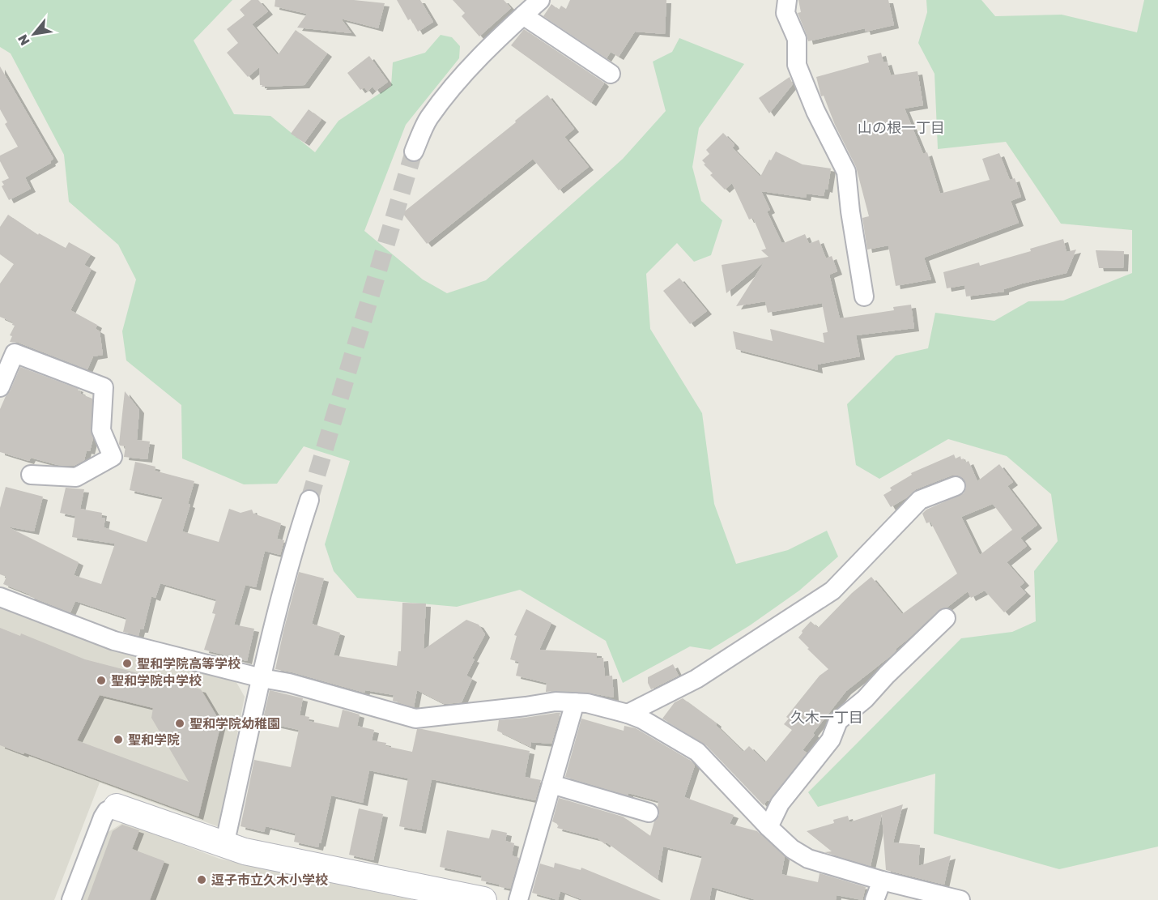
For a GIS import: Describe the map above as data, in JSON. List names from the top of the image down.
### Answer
{
  "districts": ["山の根一丁目", "久木一丁目"],
  "places": [
    "聖和学院高等学校",
    "聖和学院中学校",
    "聖和学院幼稚園",
    "聖和学院",
    "逗子市立久木小学校"
  ],
  "north": "bottom left"
}
